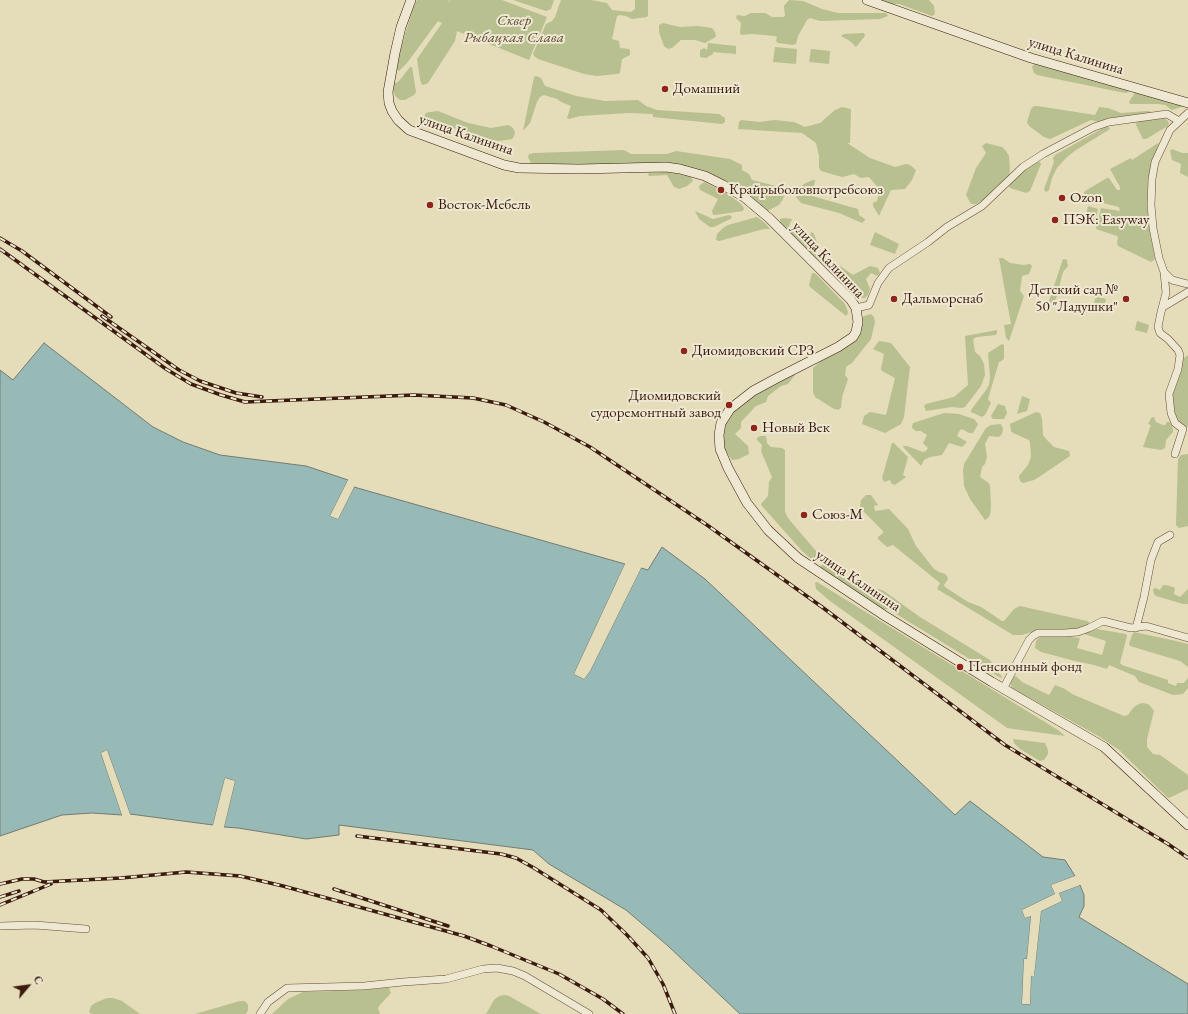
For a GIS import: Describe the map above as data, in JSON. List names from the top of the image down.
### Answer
{
  "streets": {
    "main road": ["улица Калинина"]
  },
  "parks": ["Сквер Рыбацкая Слава"],
  "places": [
    "Домашний",
    "Крайрыболовпотребсоюз",
    "Ozon",
    "Восток-Мебель",
    "ПЭК: Easyway",
    "Дальморснаб",
    "Детский сад № 50 \"Ладушки\"",
    "Диомидовский СРЗ",
    "Диомидовский судоремонтный завод",
    "Новый Век",
    "Союз-М",
    "Пенсионный фонд"
  ],
  "north": "top right"
}
